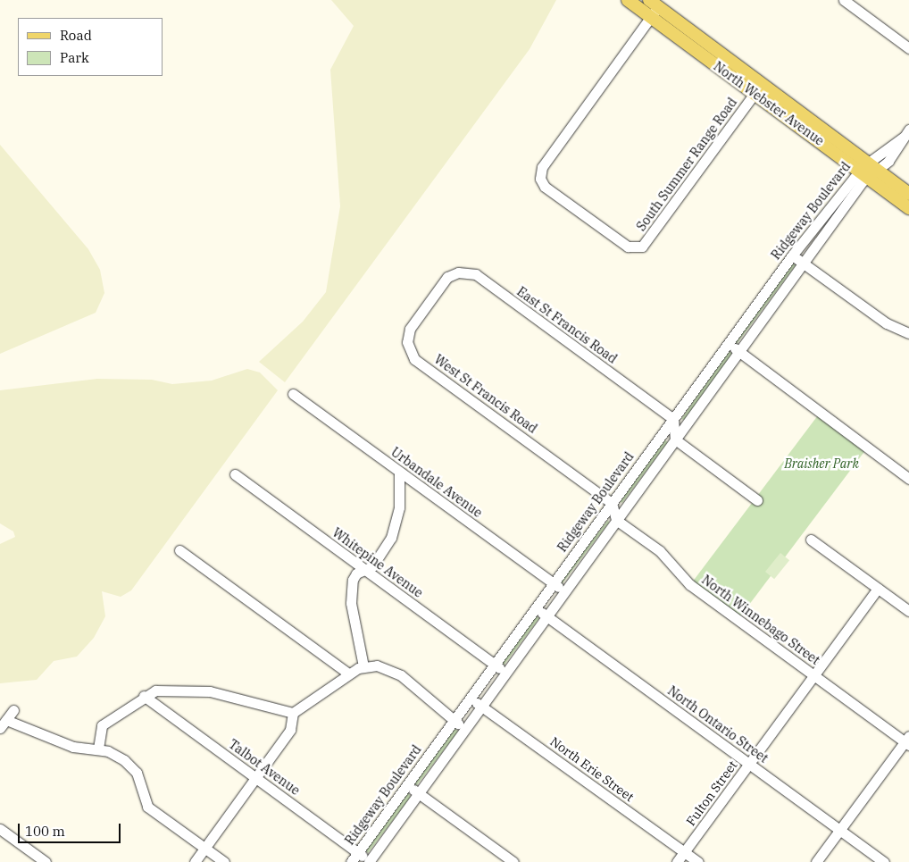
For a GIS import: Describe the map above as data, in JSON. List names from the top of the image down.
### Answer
{
  "streets": {
    "main road": ["North Webster Avenue"],
    "street": [
      "South Summer Range Road",
      "Ridgeway Boulevard",
      "East St Francis Road",
      "West St Francis Road",
      "Urbandale Avenue",
      "Whitepine Avenue",
      "North Winnebago Street",
      "North Ontario Street",
      "Talbot Avenue",
      "North Erie Street",
      "Fulton Street"
    ]
  },
  "crossings": [
    ["North Webster Avenue", "South Summer Range Road"],
    ["North Webster Avenue", "Ridgeway Boulevard"],
    ["Ridgeway Boulevard", "East St Francis Road"],
    ["Ridgeway Boulevard", "West St Francis Road"],
    ["Ridgeway Boulevard", "Urbandale Avenue"],
    ["Ridgeway Boulevard", "Whitepine Avenue"],
    ["Ridgeway Boulevard", "North Winnebago Street"],
    ["Ridgeway Boulevard", "North Ontario Street"],
    ["Ridgeway Boulevard", "Talbot Avenue"],
    ["Ridgeway Boulevard", "North Erie Street"],
    ["East St Francis Road", "West St Francis Road"],
    ["North Winnebago Street", "Fulton Street"],
    ["North Ontario Street", "Fulton Street"],
    ["North Erie Street", "Fulton Street"]
  ],
  "parks": ["Braisher Park"],
  "legend": ["Road", "Park"],
  "scale_bar": "100 m"
}
